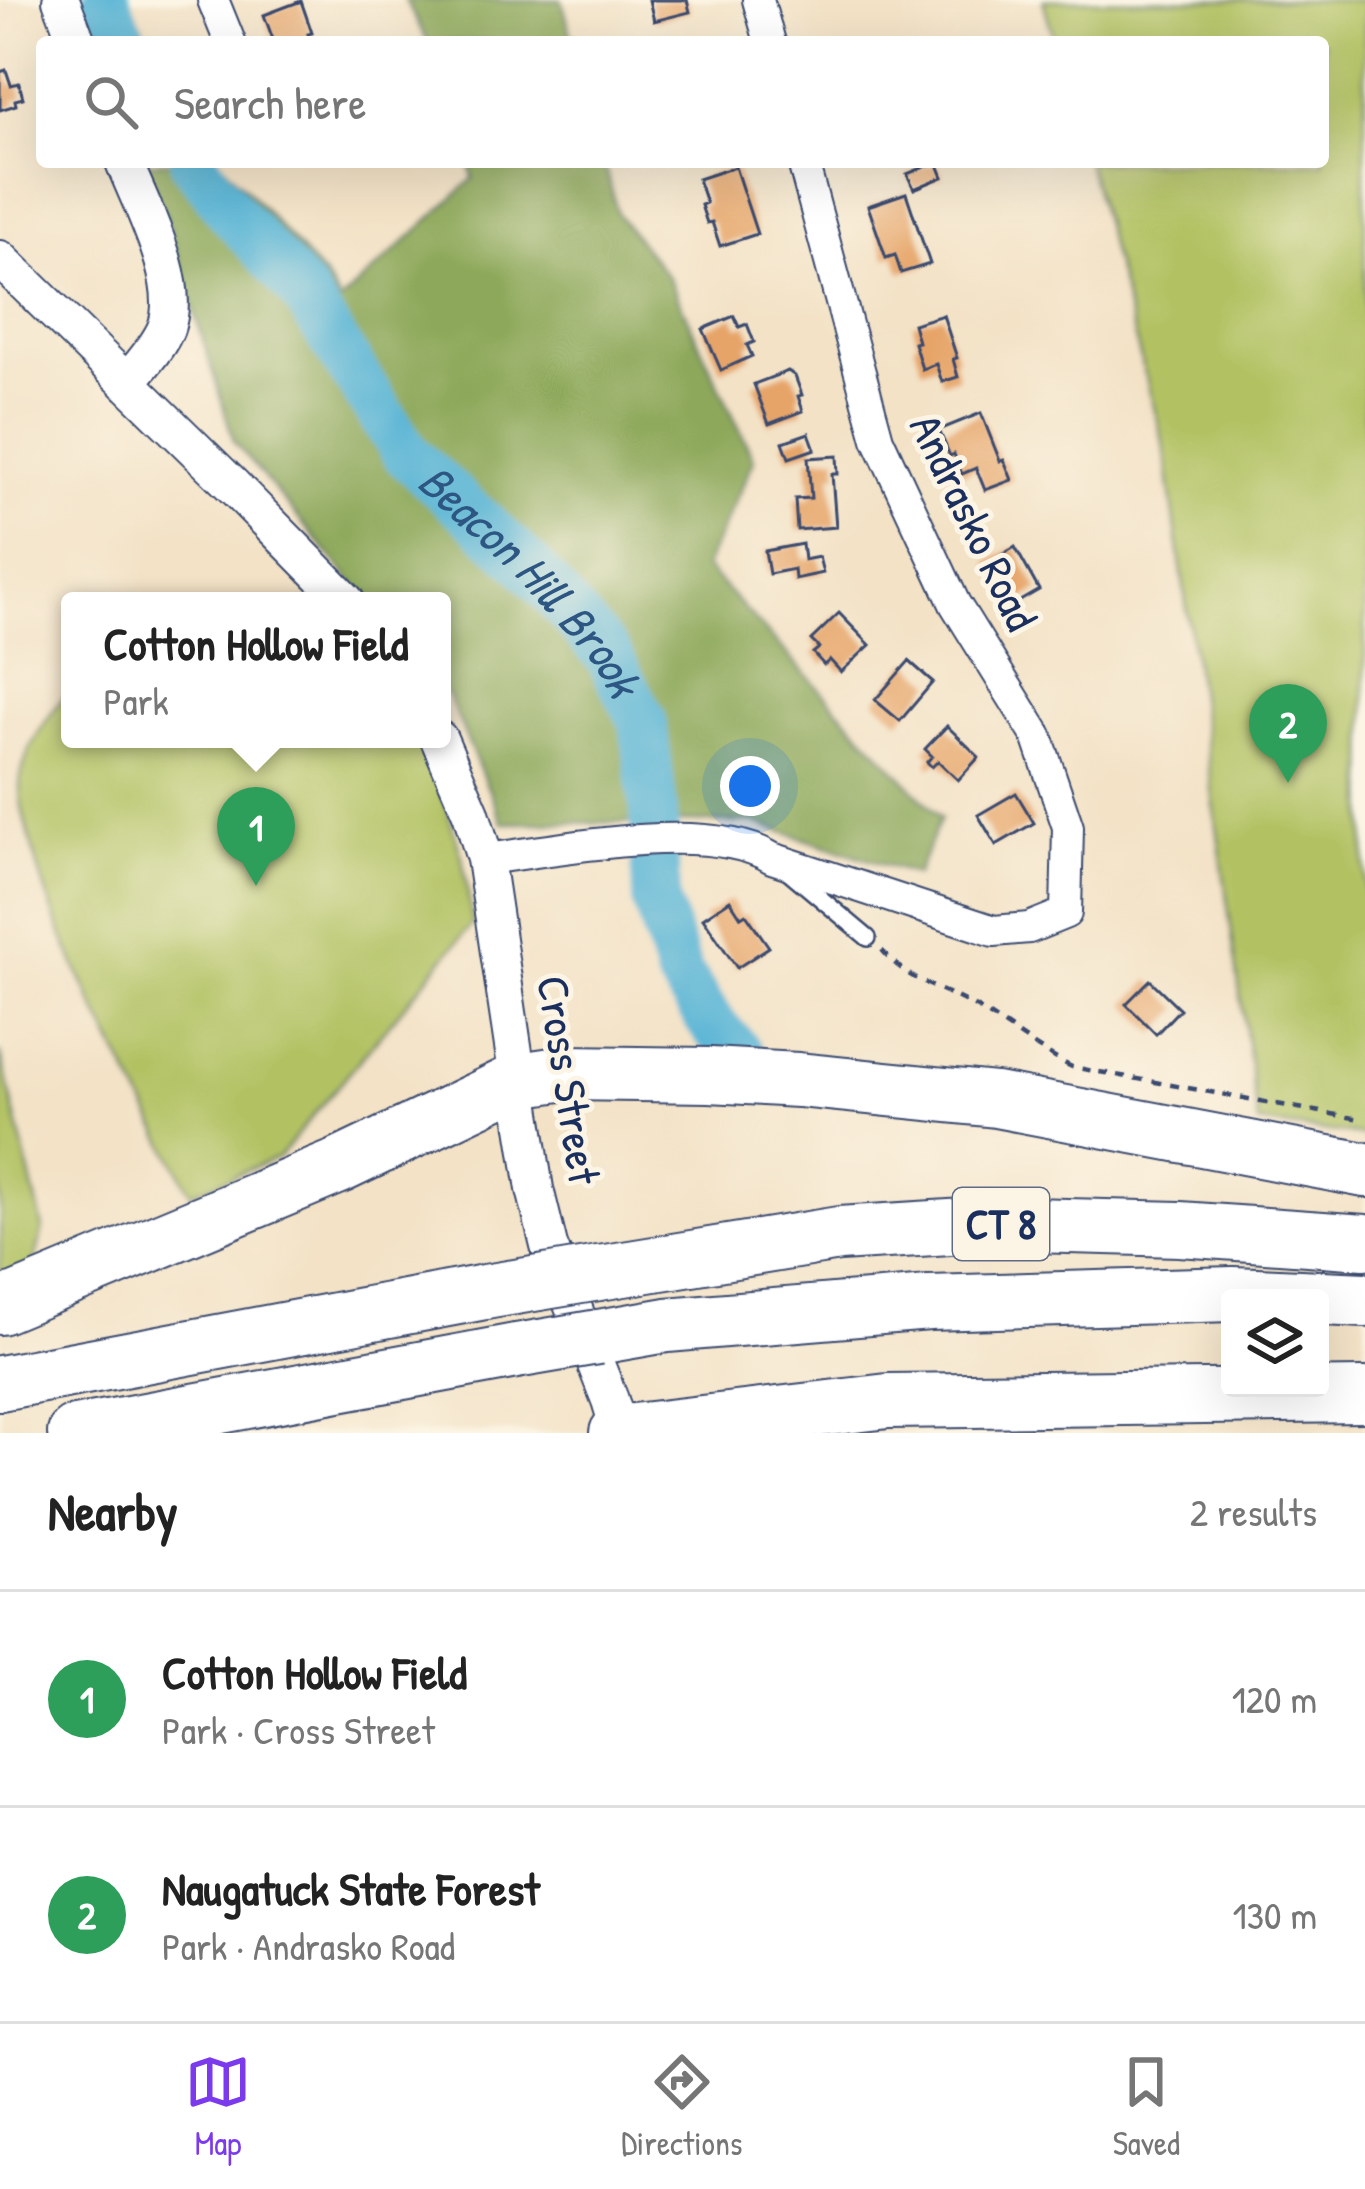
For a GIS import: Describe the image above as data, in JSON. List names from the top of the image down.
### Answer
{
  "streets": {
    "highway": ["CT 8"],
    "street": ["Andrasko Road", "Cross Street"]
  },
  "water": ["Beacon Hill Brook"],
  "page": {
    "search": "Search here",
    "popup": ["Cotton Hollow Field", "Park"],
    "pins": ["2", "1"],
    "heading": ["Nearby", "2 results"],
    "list": [
      {
        "mark": "1",
        "name": "Cotton Hollow Field",
        "note": "Park · Cross Street",
        "value": "120 m"
      },
      {
        "mark": "2",
        "name": "Naugatuck State Forest",
        "note": "Park · Andrasko Road",
        "value": "130 m"
      }
    ],
    "nav": ["Map", "Directions", "Saved"]
  }
}
